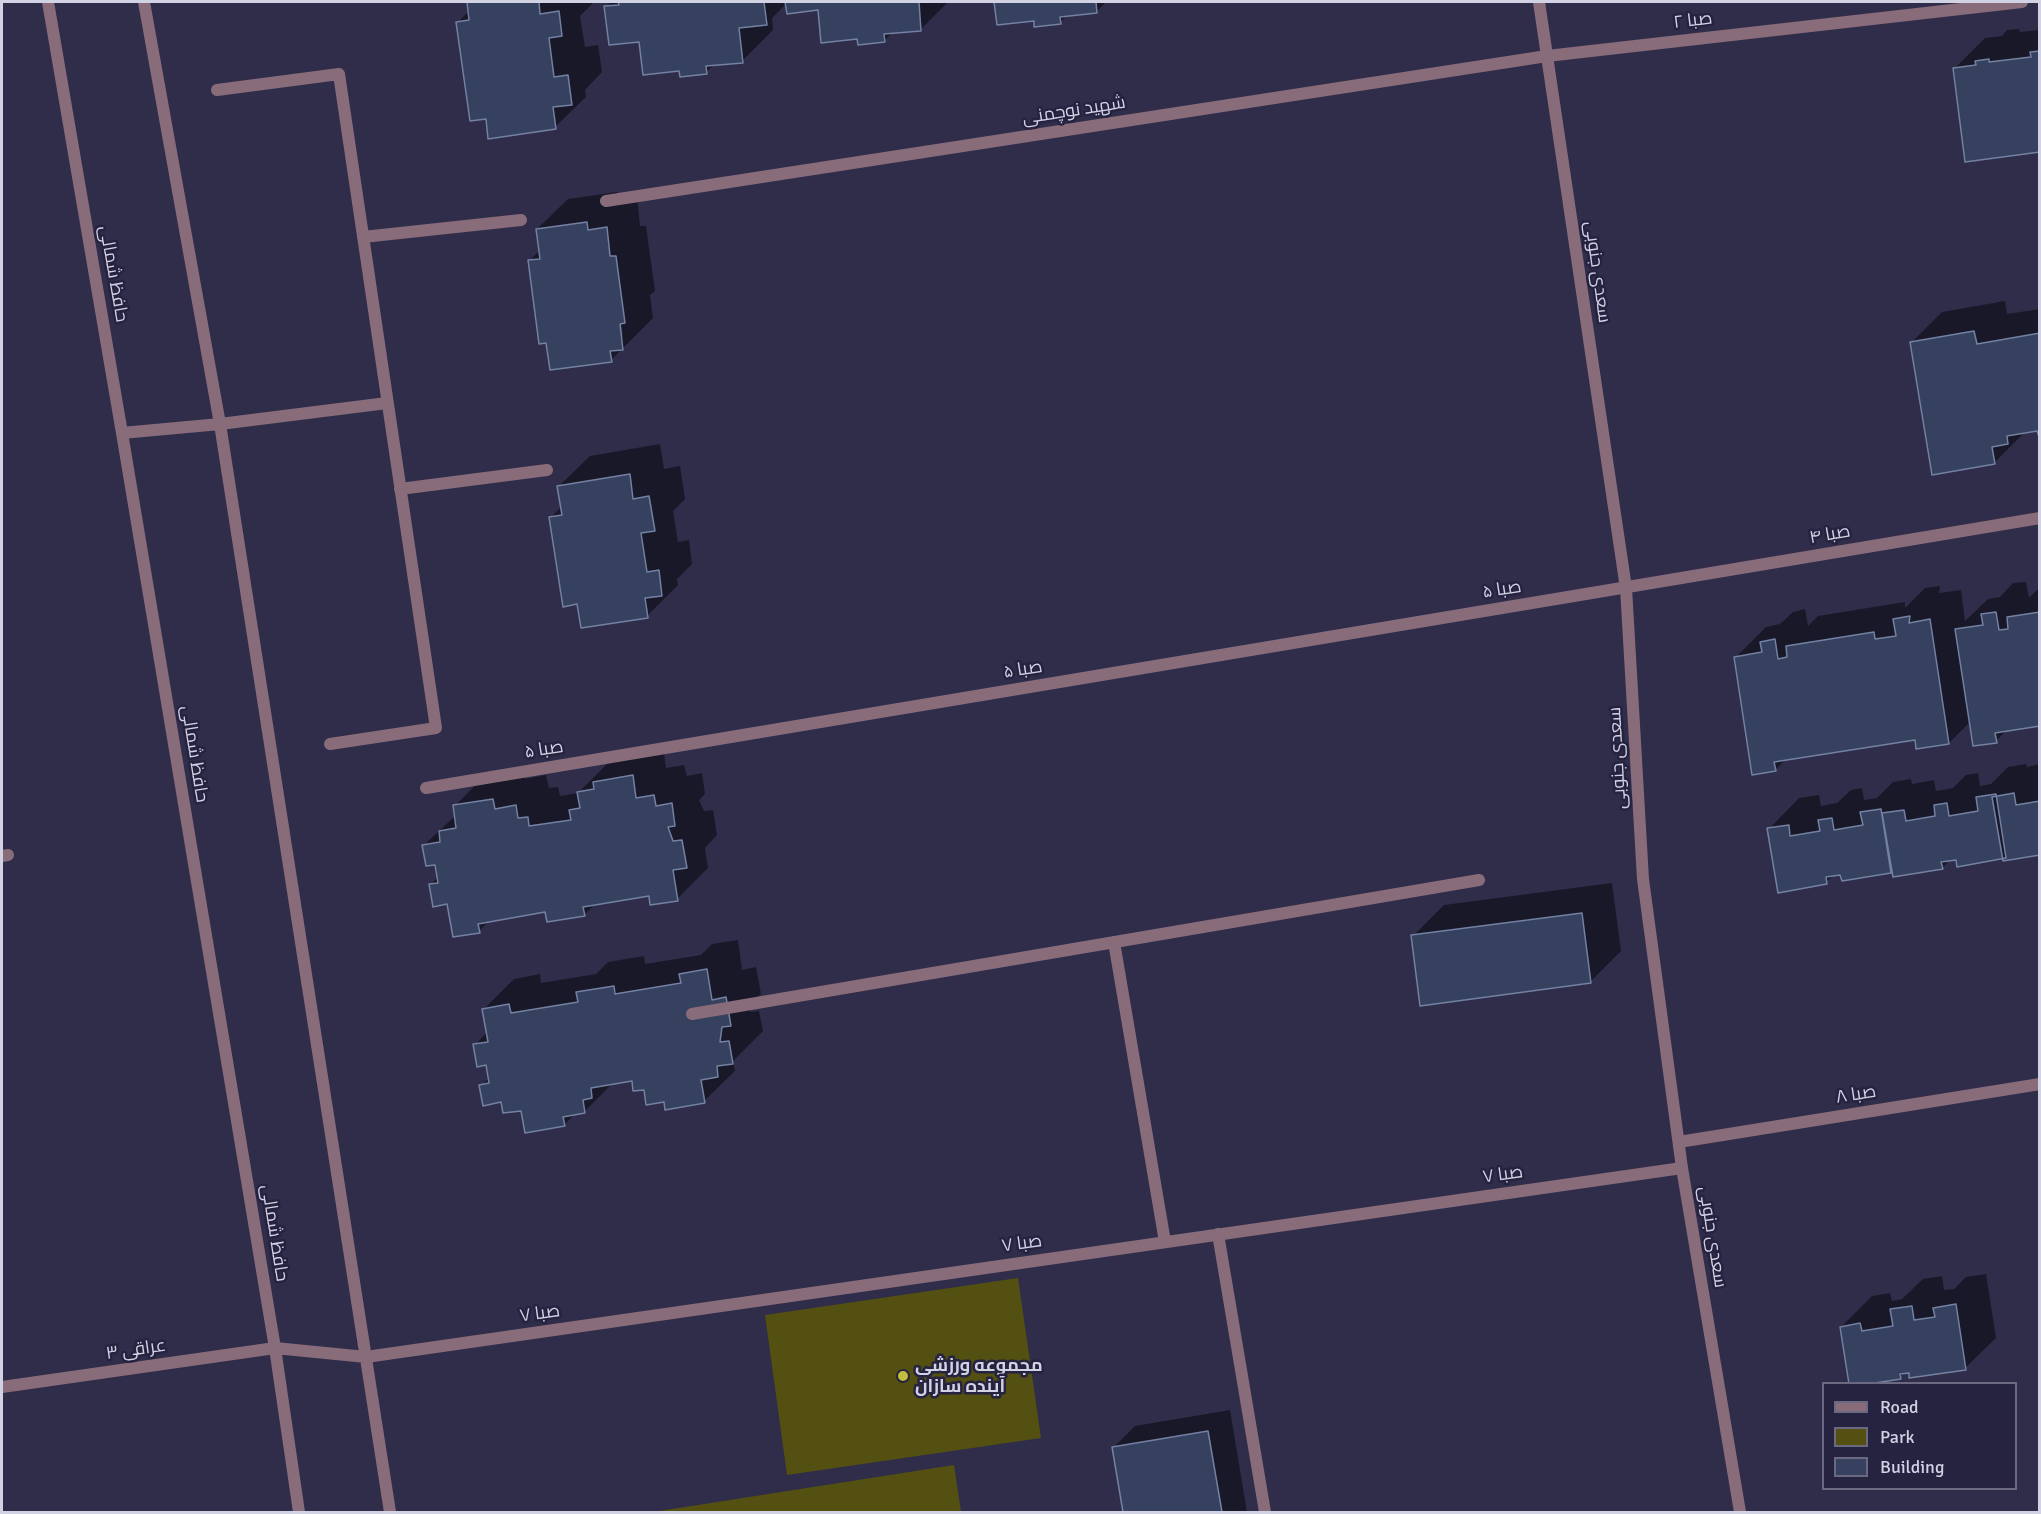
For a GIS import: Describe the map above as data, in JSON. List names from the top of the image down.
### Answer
{
  "streets": {
    "street": [
      "صبا ۲",
      "شهید نوچمنی",
      "سعدی جنوبی",
      "حافظ شمالی",
      "صبا ۴",
      "صبا ۵",
      "صبا ۸",
      "صبا ۷",
      "عراقی ۳"
    ]
  },
  "crossings": [
    ["صبا ۲", "شهید نوچمنی"],
    ["صبا ۲", "سعدی جنوبی"],
    ["شهید نوچمنی", "سعدی جنوبی"],
    ["سعدی جنوبی", "صبا ۴"],
    ["سعدی جنوبی", "صبا ۵"],
    ["سعدی جنوبی", "صبا ۸"],
    ["سعدی جنوبی", "صبا ۷"],
    ["حافظ شمالی", "صبا ۷"],
    ["حافظ شمالی", "عراقی ۳"],
    ["صبا ۴", "صبا ۵"],
    ["صبا ۷", "عراقی ۳"]
  ],
  "places": ["مجموعه ورزشی آینده سازان"],
  "legend": ["Road", "Park", "Building"]
}
